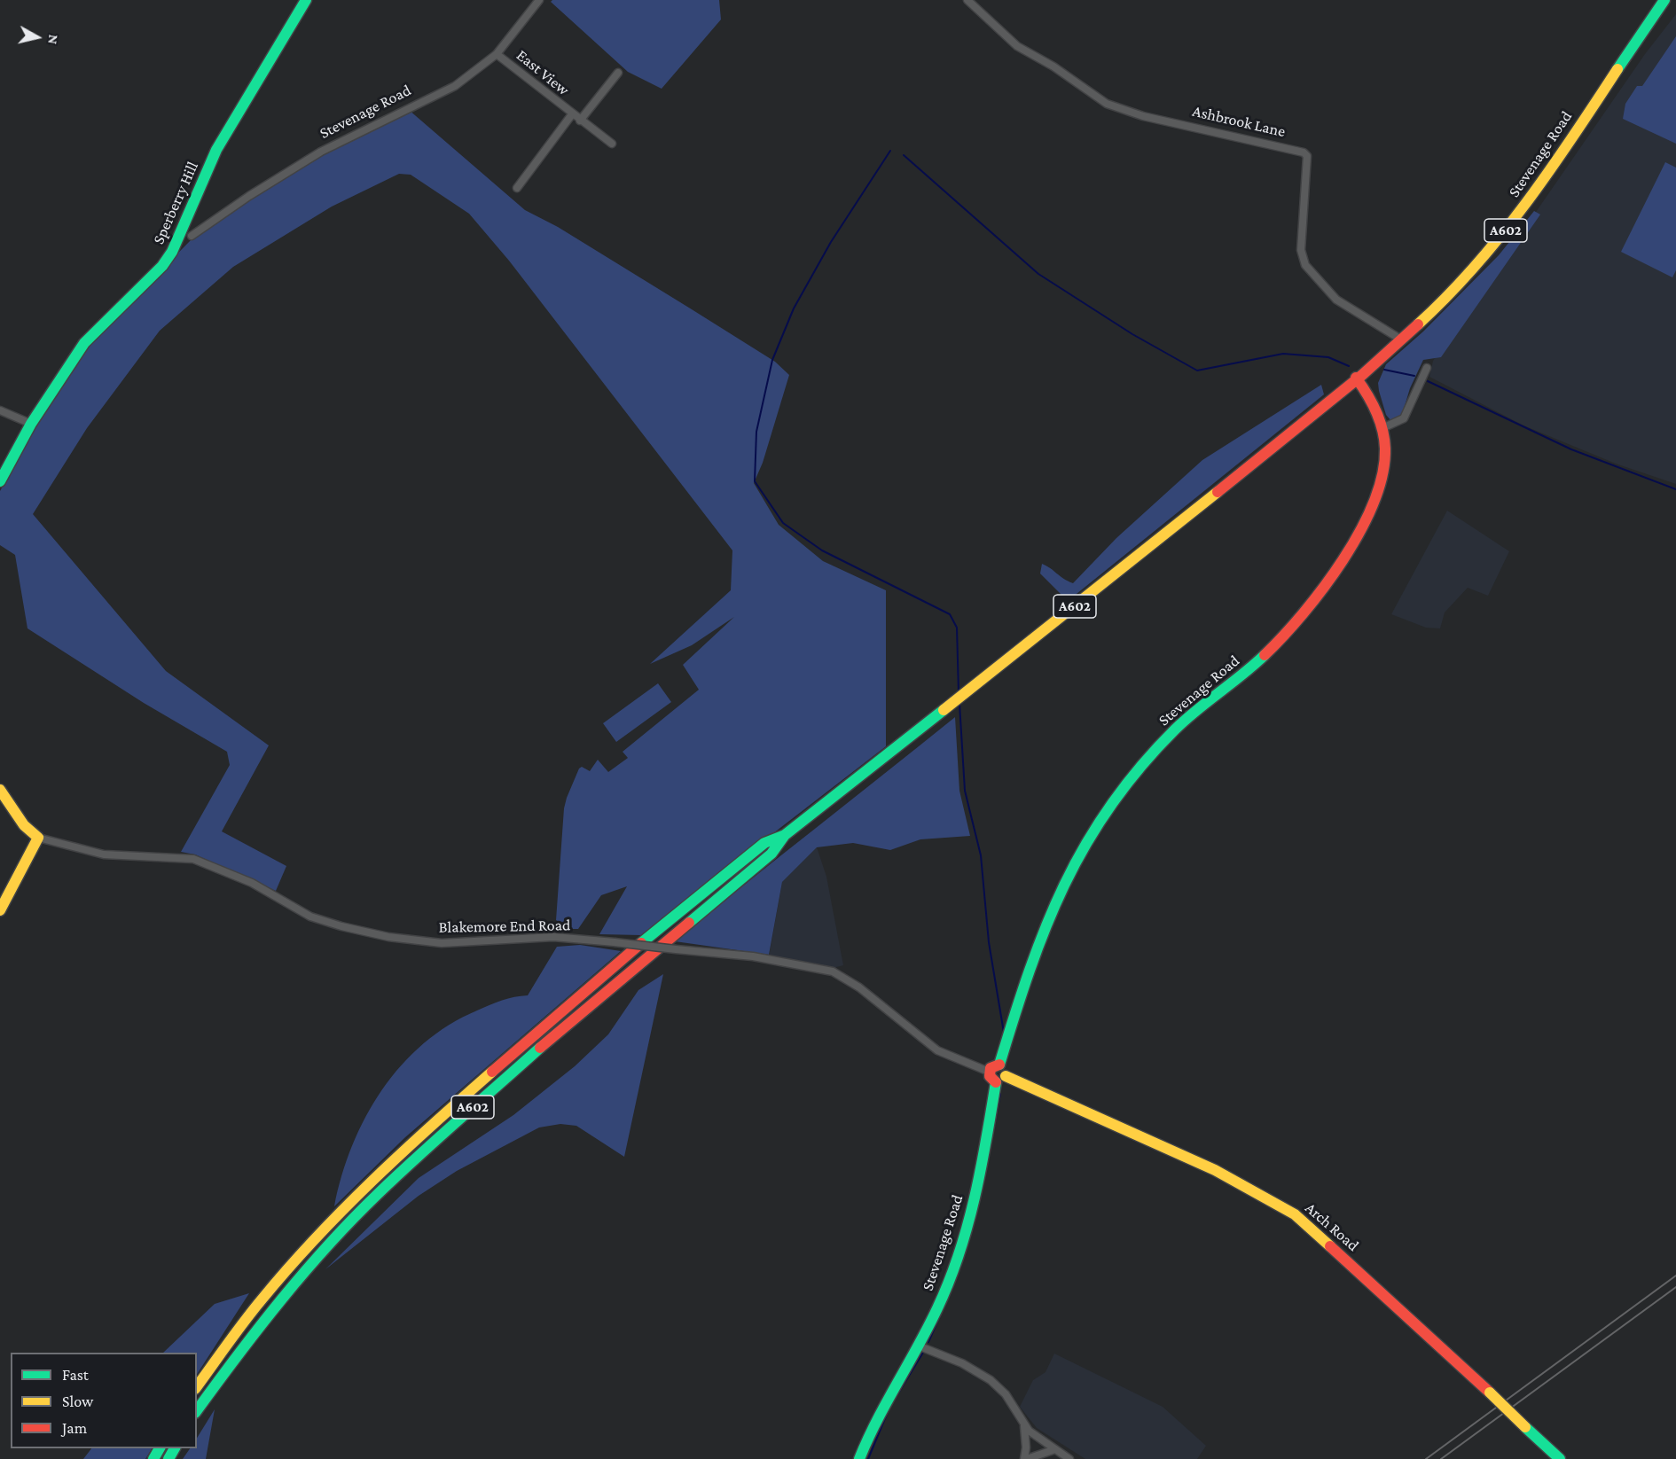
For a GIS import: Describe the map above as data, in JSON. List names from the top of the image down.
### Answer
{
  "streets": {
    "main road": [
      "Stevenage Road",
      "Sperberry Hill",
      "A602",
      "Arch Road"
    ],
    "street": ["East View", "Ashbrook Lane", "Blakemore End Road"]
  },
  "crossings": [
    ["East View", "Stevenage Road"],
    ["Stevenage Road", "Ashbrook Lane"],
    ["Stevenage Road", "A602"],
    ["Stevenage Road", "Blakemore End Road"],
    ["Stevenage Road", "Arch Road"],
    ["Blakemore End Road", "Arch Road"]
  ],
  "legend": ["Fast", "Slow", "Jam"],
  "north": "right"
}
